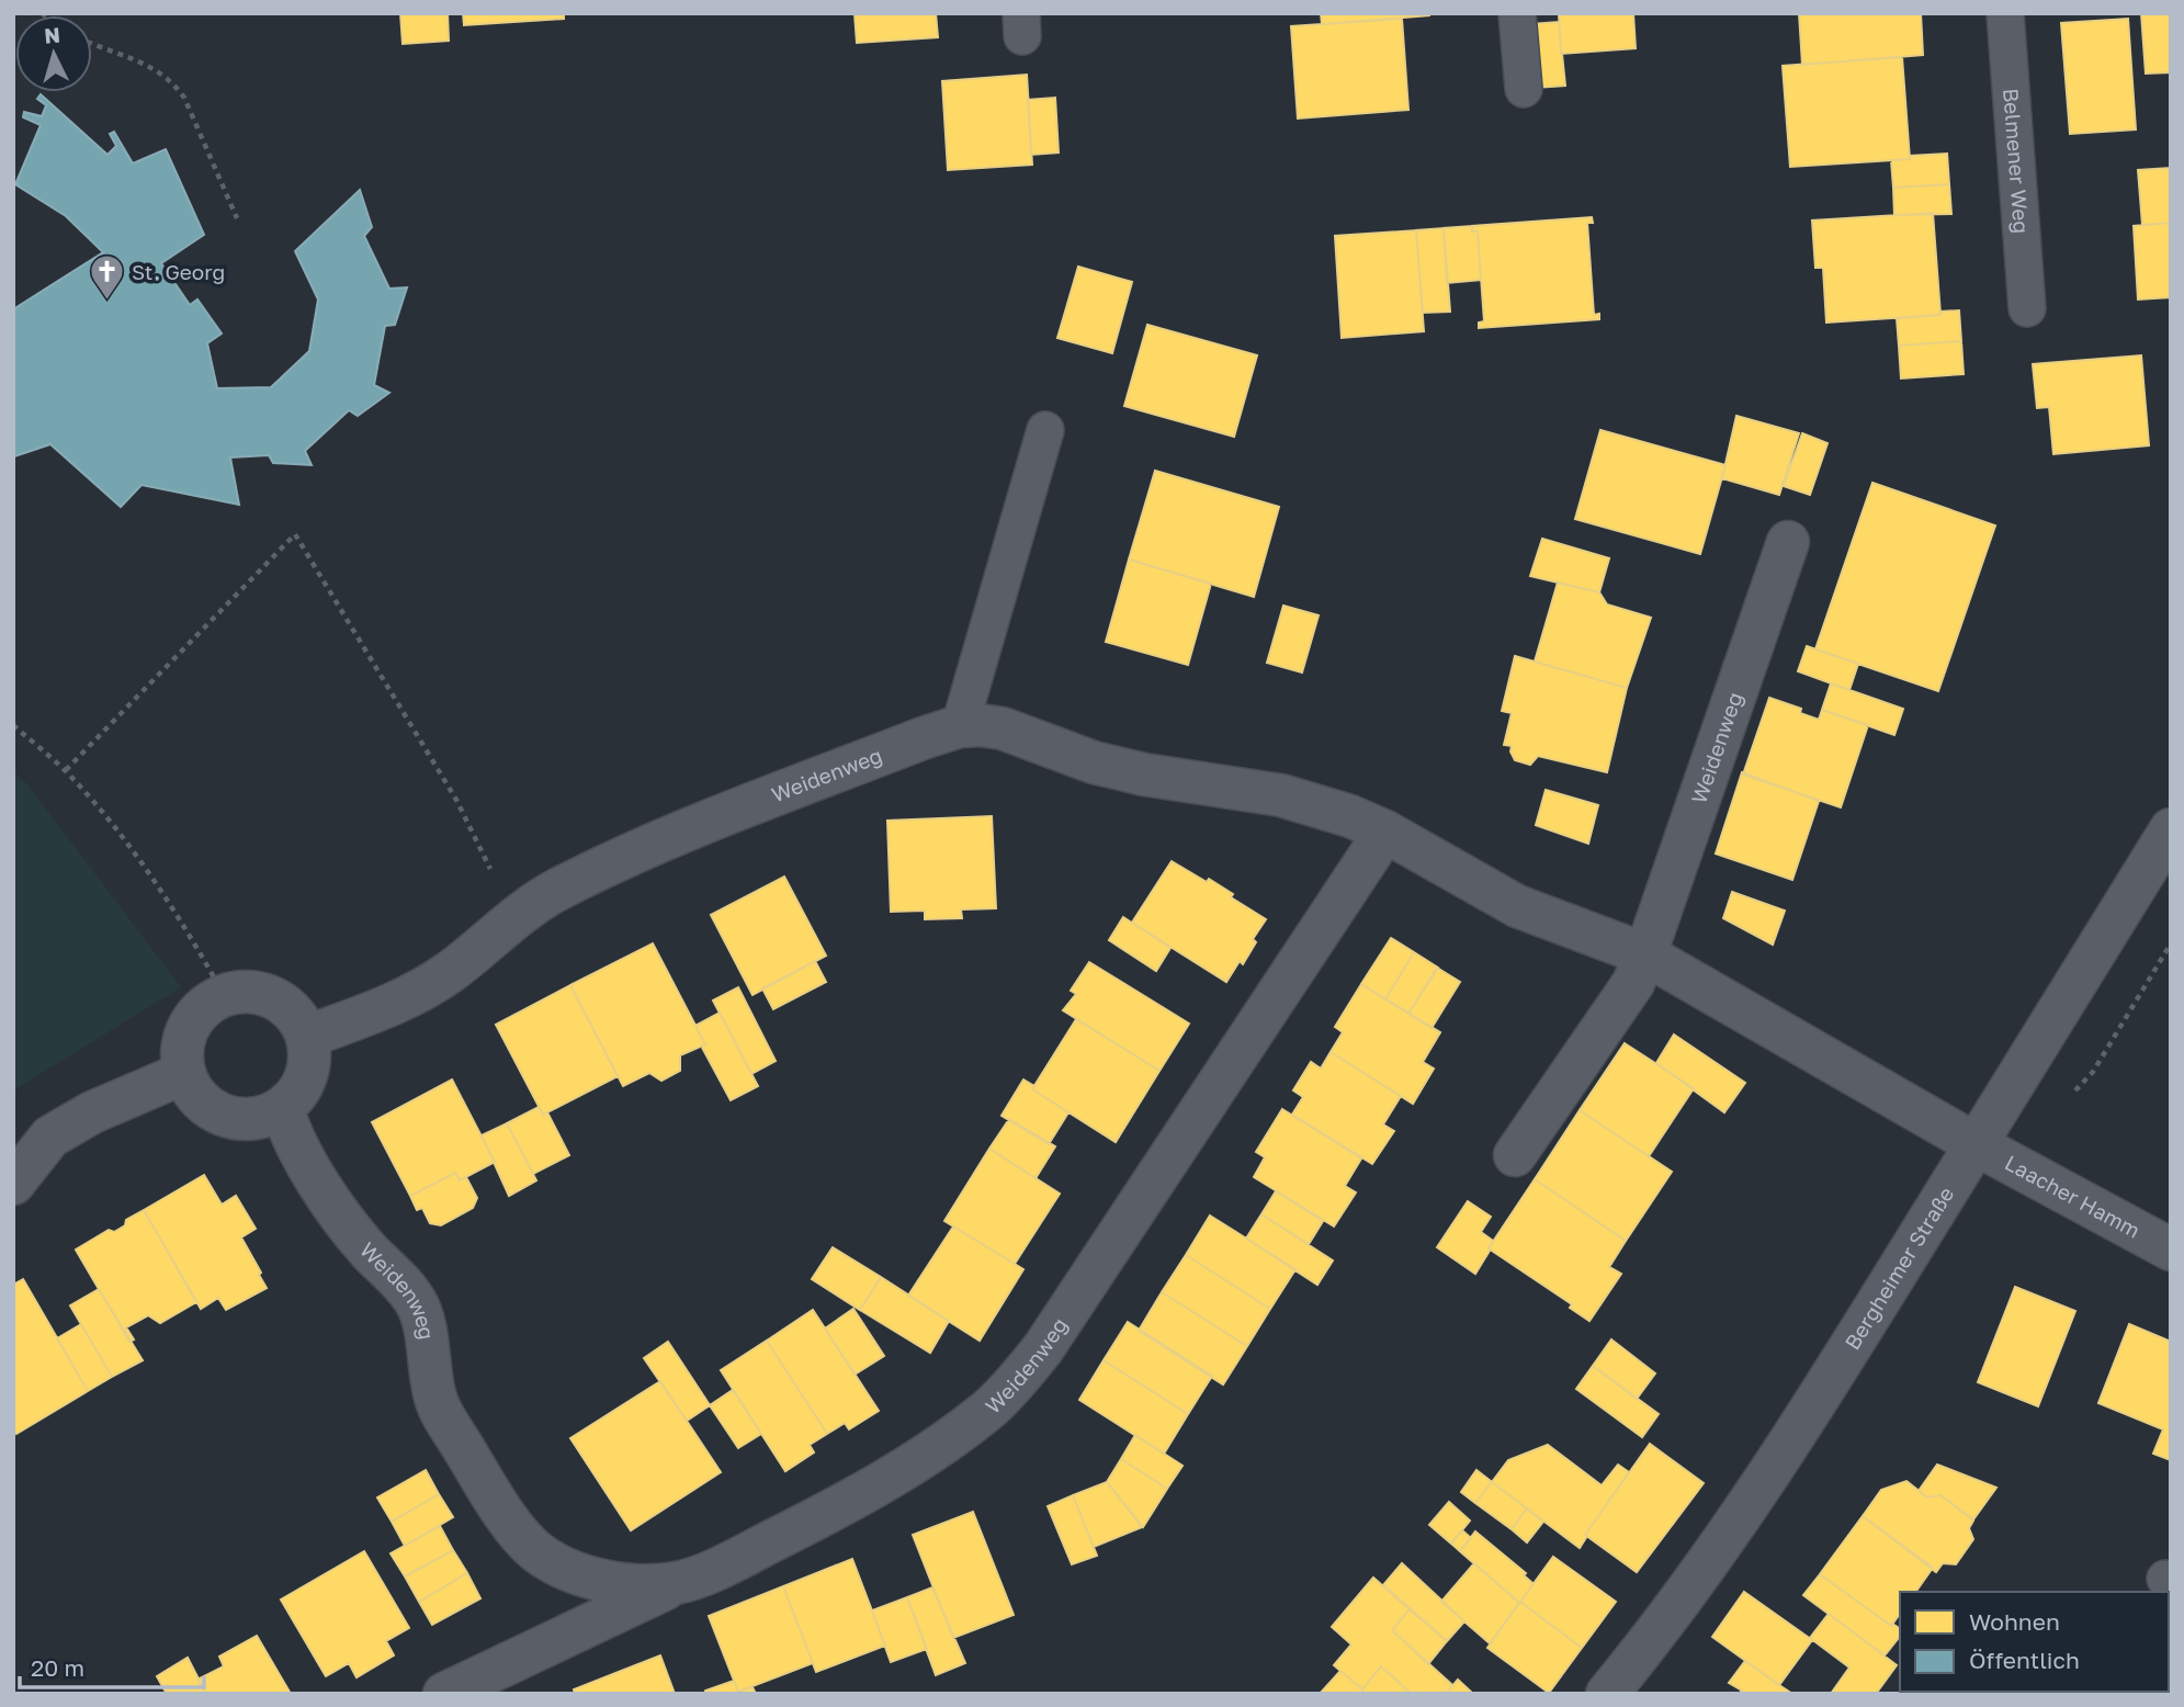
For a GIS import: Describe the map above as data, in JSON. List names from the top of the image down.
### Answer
{
  "streets": {
    "street": ["Weidenweg", "Laacher Hamm", "Bergheimer Straße"],
    "lane": ["Belmener Weg"]
  },
  "crossings": [
    ["Weidenweg", "Laacher Hamm"],
    ["Weidenweg", "Bergheimer Straße"],
    ["Laacher Hamm", "Bergheimer Straße"]
  ],
  "places": {
    "church": ["St. Georg"]
  },
  "legend": ["Wohnen", "Öffentlich"],
  "scale_bar": "20 m",
  "north": "top"
}
